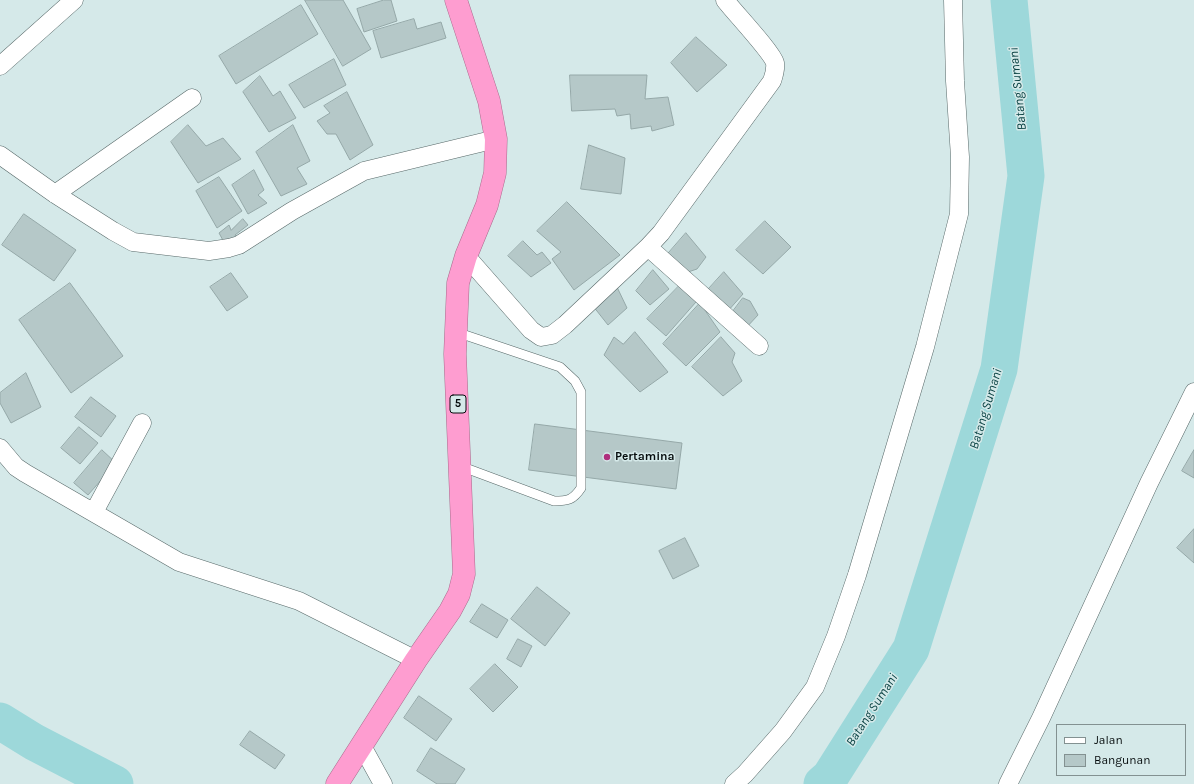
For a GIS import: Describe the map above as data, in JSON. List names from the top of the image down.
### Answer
{
  "streets": {
    "highway": ["5"]
  },
  "water": ["Batang Sumani"],
  "places": ["Pertamina"],
  "legend": ["Jalan", "Bangunan"]
}
